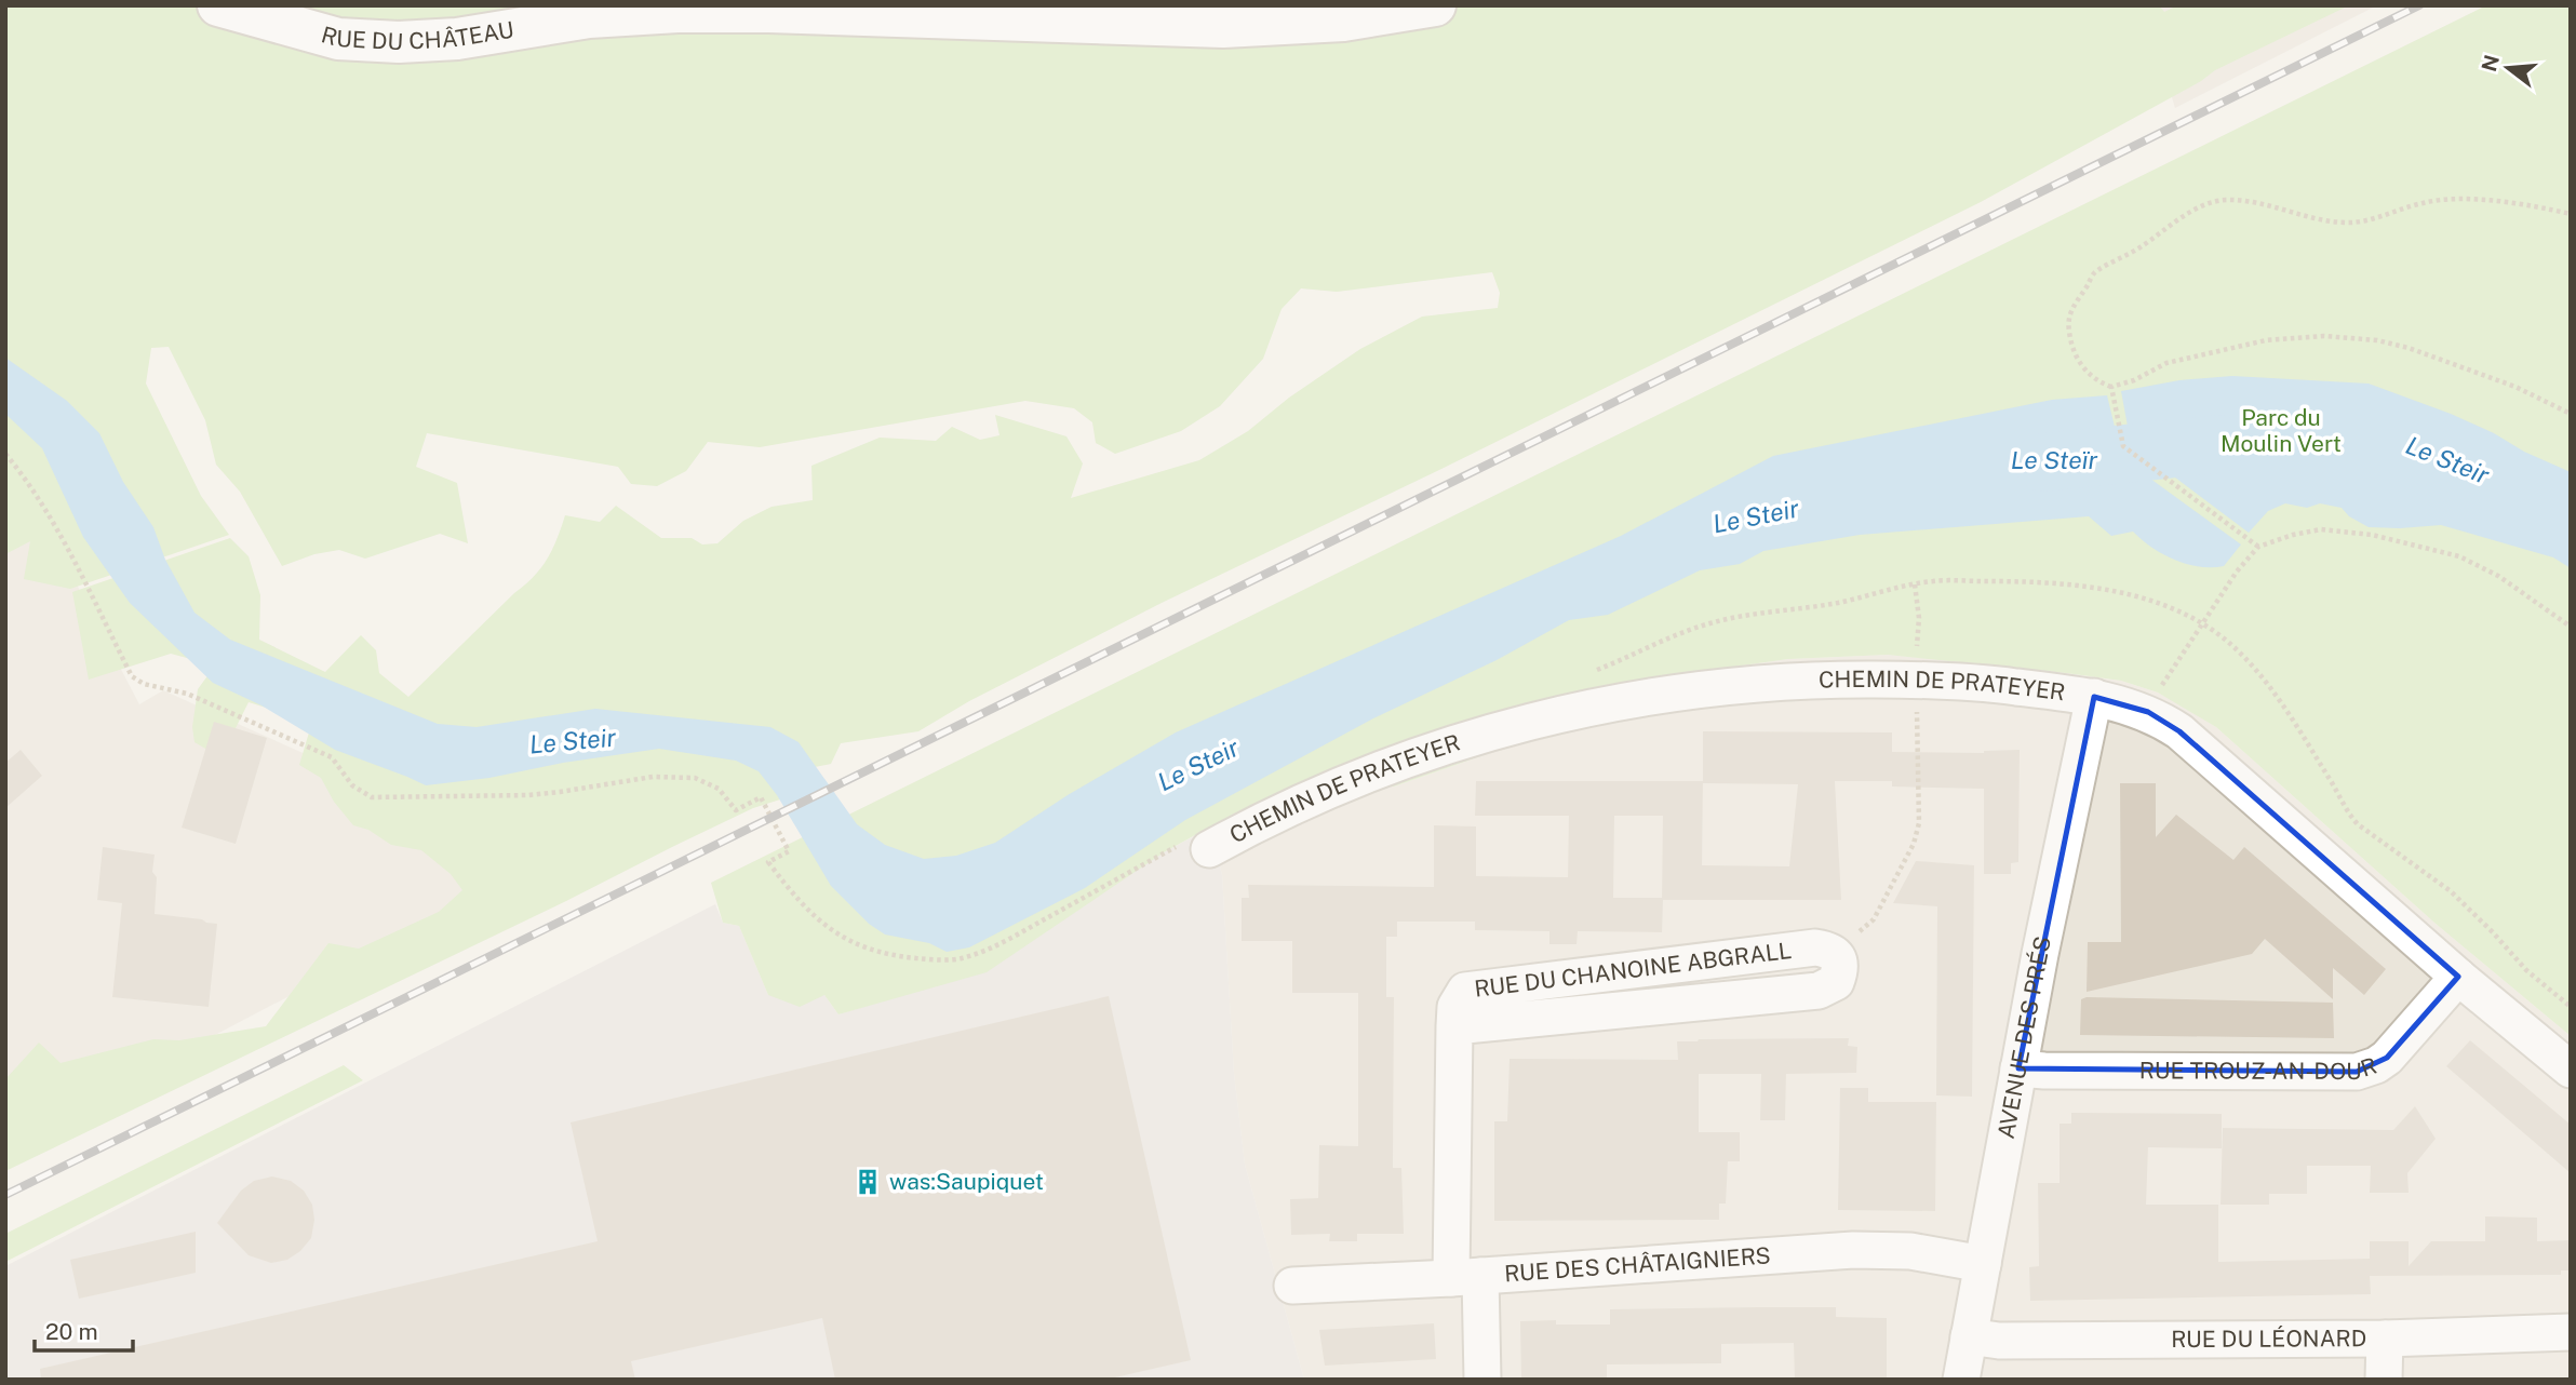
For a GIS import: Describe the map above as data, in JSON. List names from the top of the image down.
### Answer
{
  "streets": {
    "street": [
      "RUE DU CHÂTEAU",
      "CHEMIN DE PRATEYER",
      "RUE DU CHANOINE ABGRALL",
      "AVENUE DES PRÉS",
      "RUE TROUZ-AN-DOUR",
      "RUE DES CHÂTAIGNIERS",
      "RUE DU LÉONARD"
    ]
  },
  "crossings": [
    ["CHEMIN DE PRATEYER", "AVENUE DES PRÉS"],
    ["CHEMIN DE PRATEYER", "RUE TROUZ-AN-DOUR"],
    ["RUE DU CHANOINE ABGRALL", "RUE DES CHÂTAIGNIERS"],
    ["AVENUE DES PRÉS", "RUE TROUZ-AN-DOUR"],
    ["AVENUE DES PRÉS", "RUE DES CHÂTAIGNIERS"],
    ["AVENUE DES PRÉS", "RUE DU LÉONARD"]
  ],
  "water": ["Le Steïr", "Le Steir"],
  "parks": ["Parc du Moulin Vert"],
  "places": {
    "building": ["was:Saupiquet"]
  },
  "scale_bar": "20 m",
  "north": "left"
}
